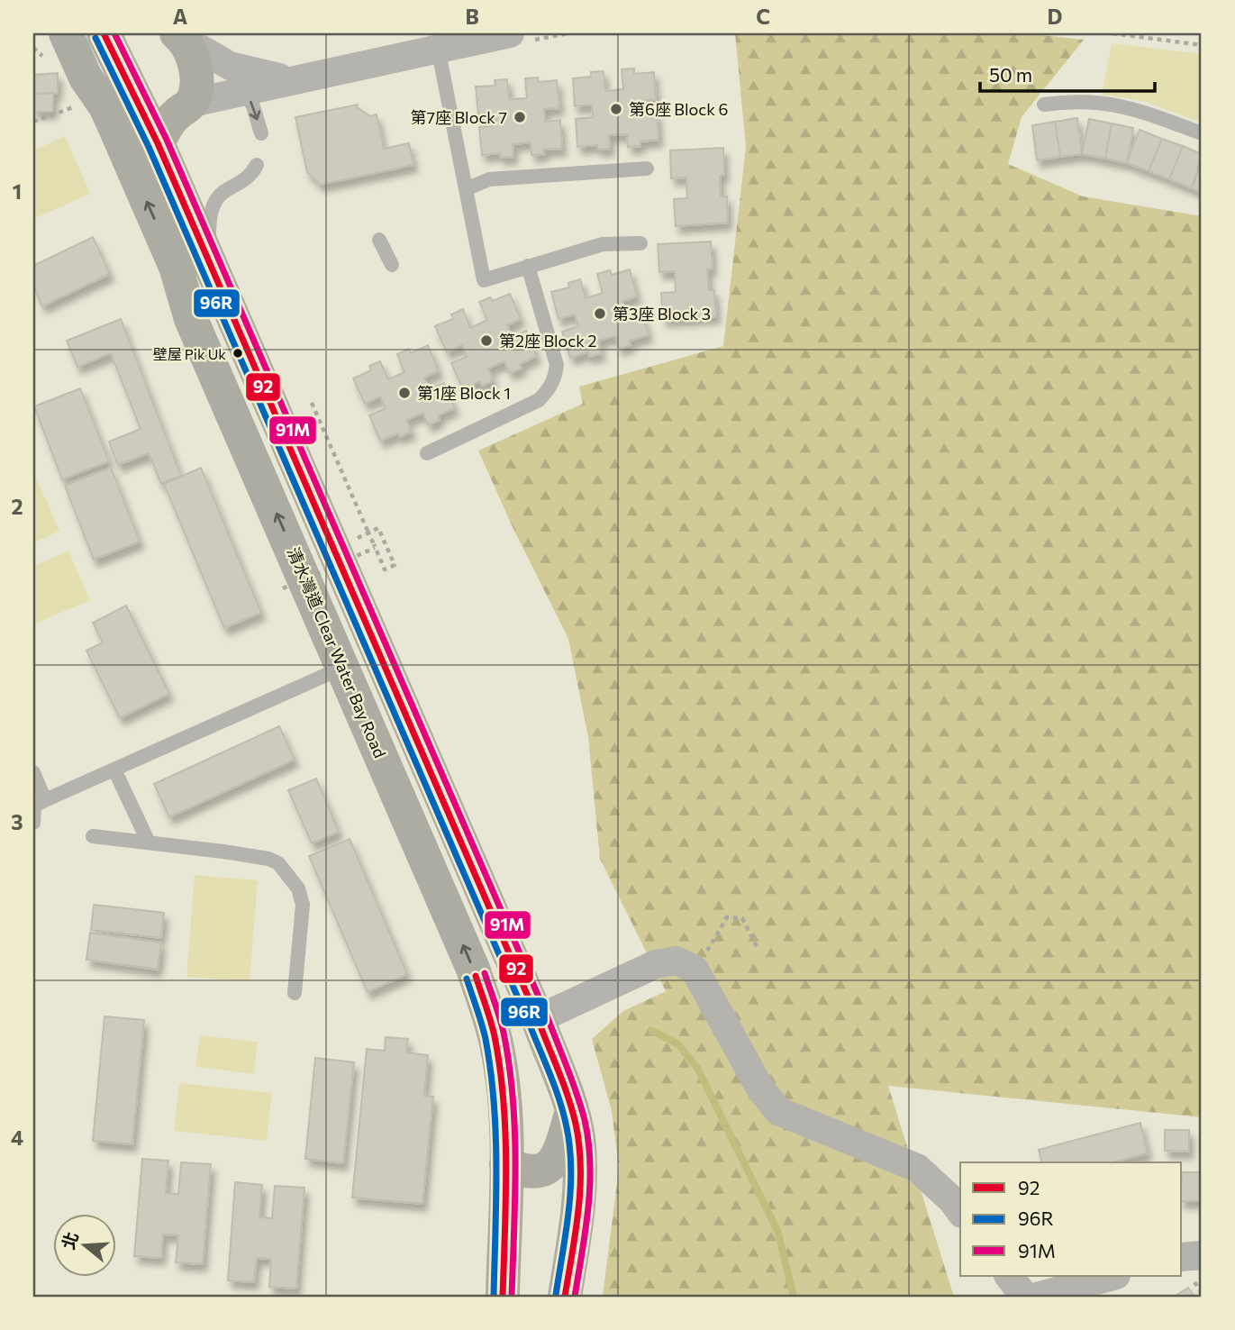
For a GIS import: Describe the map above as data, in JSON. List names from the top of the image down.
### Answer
{
  "streets": {
    "main road": ["清水灣道 Clear Water Bay Road"]
  },
  "places": [
    "第6座 Block 6",
    "第7座 Block 7",
    "第3座 Block 3",
    "第2座 Block 2",
    "壁屋 Pik Uk",
    "第1座 Block 1"
  ],
  "lines": ["transit line 92", "transit line 91M", "transit line 96R"],
  "legend": ["92", "96R", "91M"],
  "scale_bar": "50 m",
  "north": "left",
  "grid": {
    "columns": [
      "A",
      "B",
      "C",
      "D"
    ],
    "rows": [
      "1",
      "2",
      "3",
      "4"
    ]
  }
}
